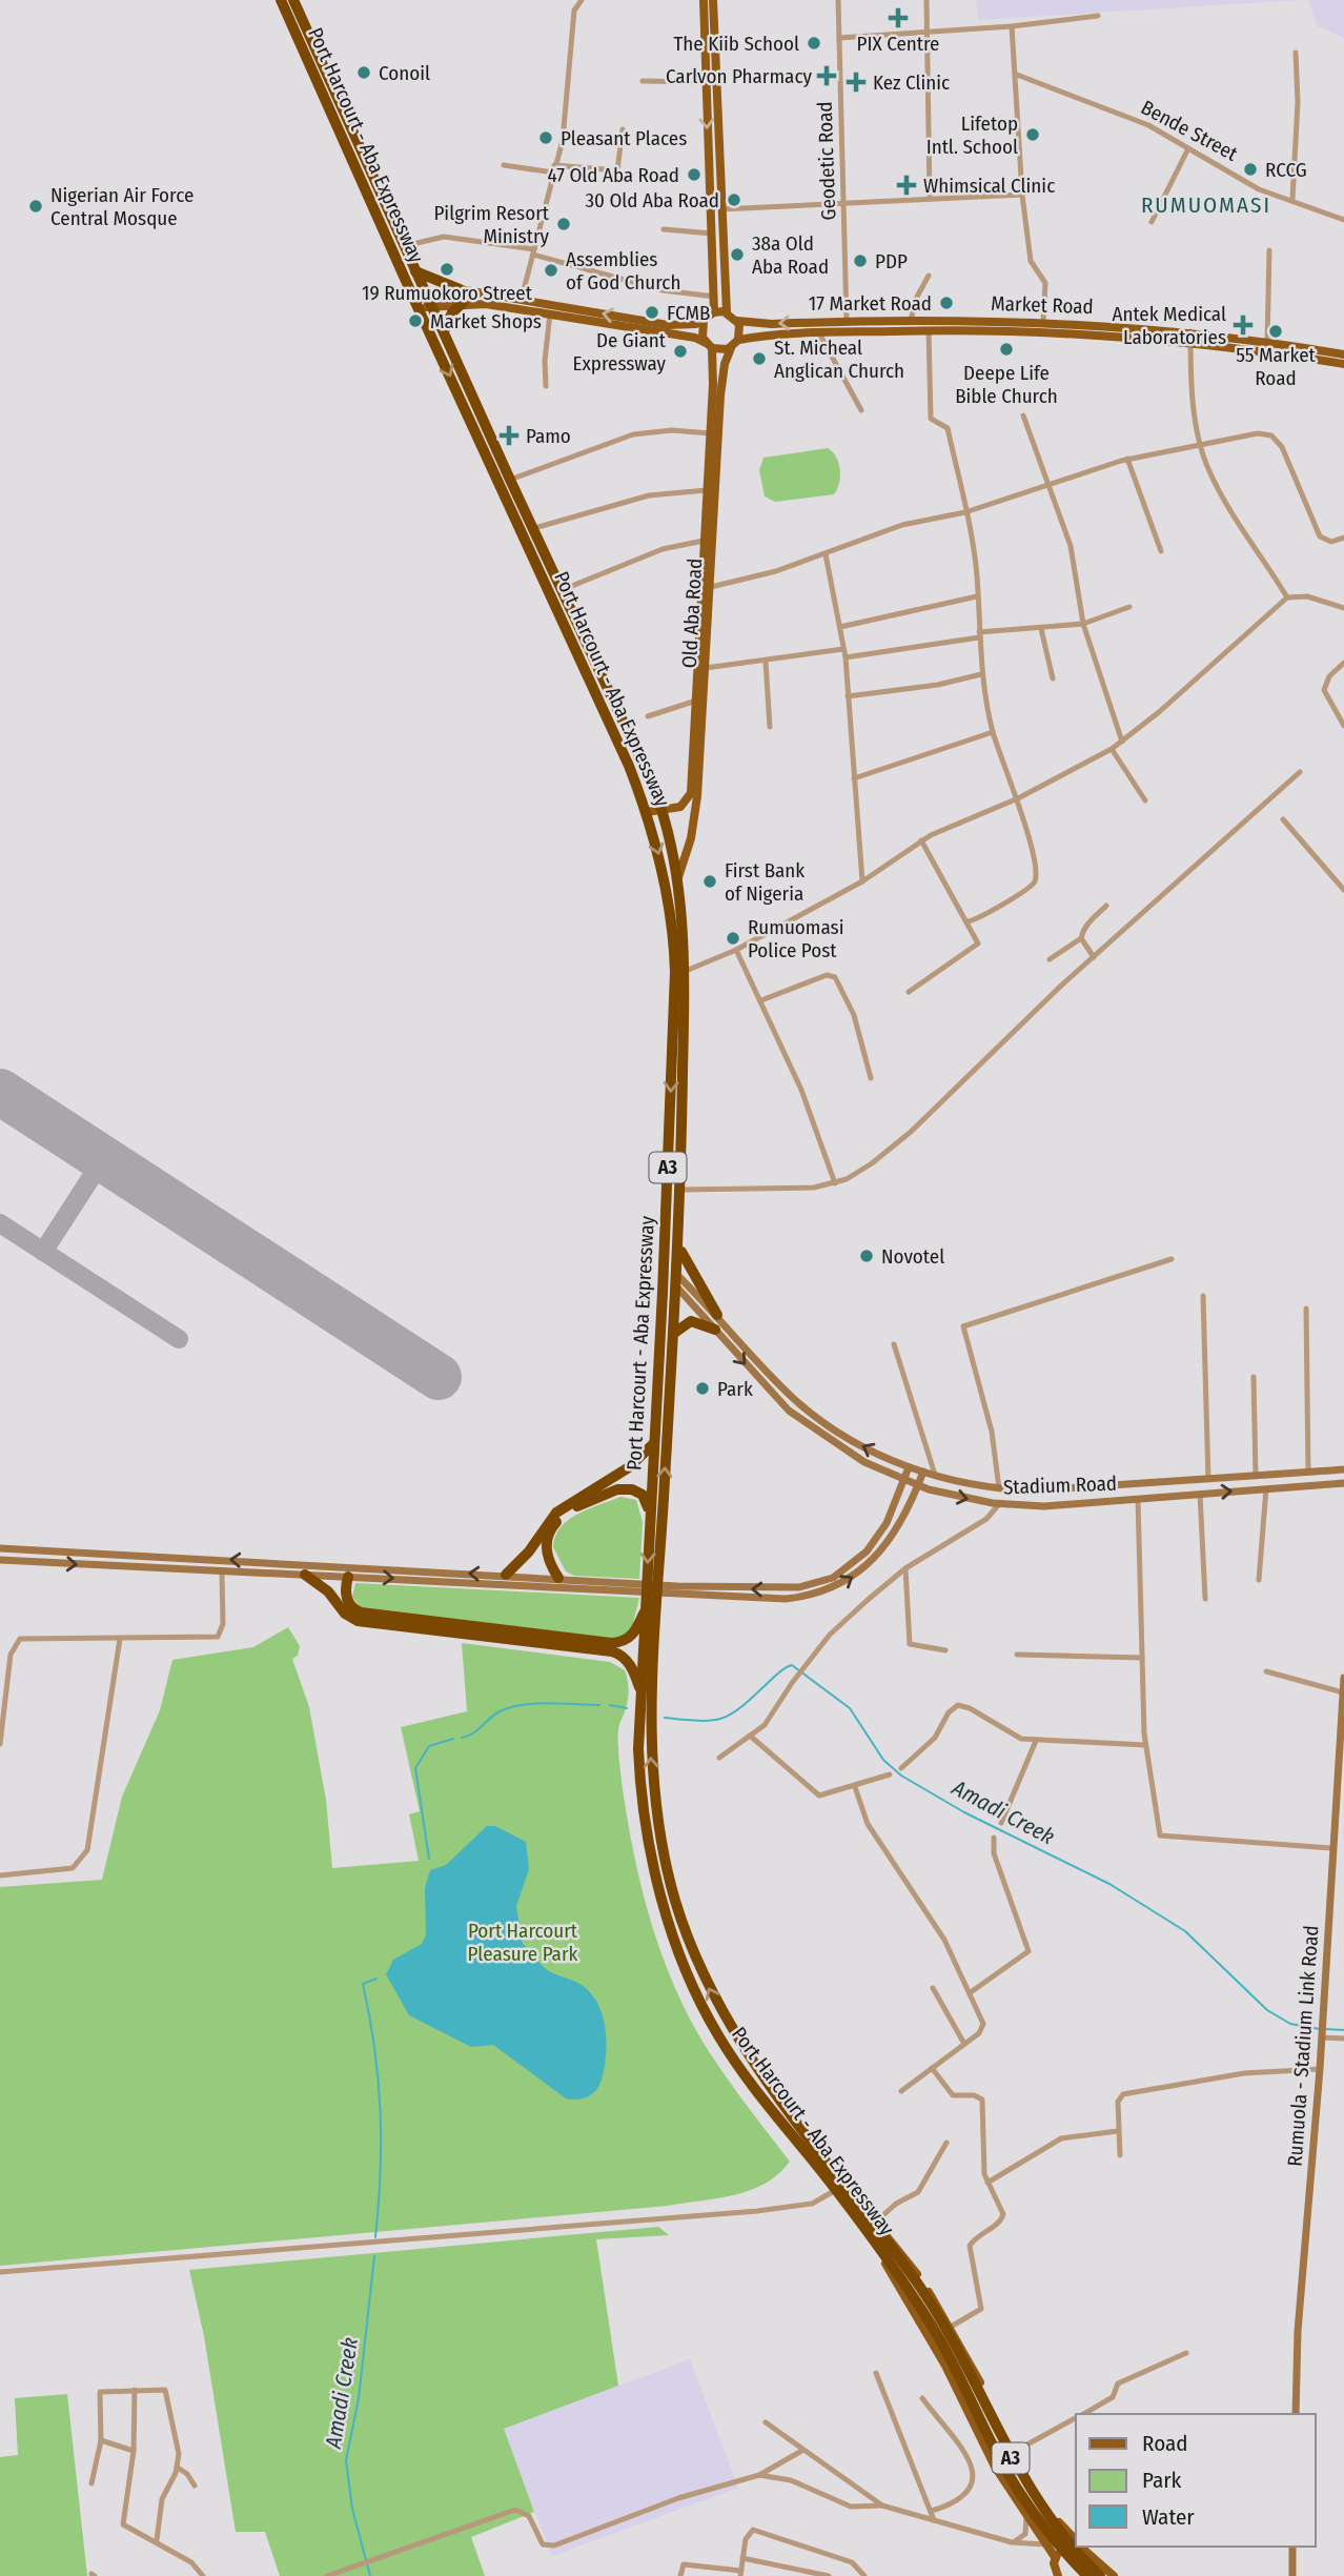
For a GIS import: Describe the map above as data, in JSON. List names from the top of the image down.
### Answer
{
  "streets": {
    "highway": ["Port Harcourt - Aba Expressway", "A3"],
    "main road": [
      "Market Road",
      "Old Aba Road",
      "Stadium Road",
      "Rumuola - Stadium Link Road"
    ],
    "street": ["Bende Street", "Geodetic Road"]
  },
  "crossings": [
    ["Port Harcourt - Aba Expressway", "Old Aba Road"],
    ["Port Harcourt - Aba Expressway", "A3"],
    ["Port Harcourt - Aba Expressway", "Stadium Road"],
    ["Geodetic Road", "Market Road"],
    ["Market Road", "Old Aba Road"]
  ],
  "districts": ["RUMUOMASI"],
  "water": ["Amadi Creek"],
  "parks": ["Port Harcourt Pleasure Park"],
  "places": {
    "health": [
      "PIX Centre",
      "Carlvon Pharmacy",
      "Kez Clinic",
      "Whimsical Clinic",
      "Antek Medical Laboratories",
      "Pamo"
    ],
    "other": [
      "The Kiib School",
      "Conoil",
      "Lifetop Intl. School",
      "Pleasant Places",
      "RCCG",
      "47 Old Aba Road",
      "30 Old Aba Road",
      "Nigerian Air Force Central Mosque",
      "Pilgrim Resort Ministry",
      "38a Old Aba Road",
      "PDP",
      "19 Rumuokoro Street",
      "Assemblies of God Church",
      "17 Market Road",
      "FCMB",
      "Market Shops",
      "55 Market Road",
      "Deepe Life Bible Church",
      "De Giant Expressway",
      "St. Micheal Anglican Church",
      "First Bank of Nigeria",
      "Rumuomasi Police Post",
      "Novotel",
      "Park"
    ]
  },
  "legend": ["Road", "Park", "Water"]
}
